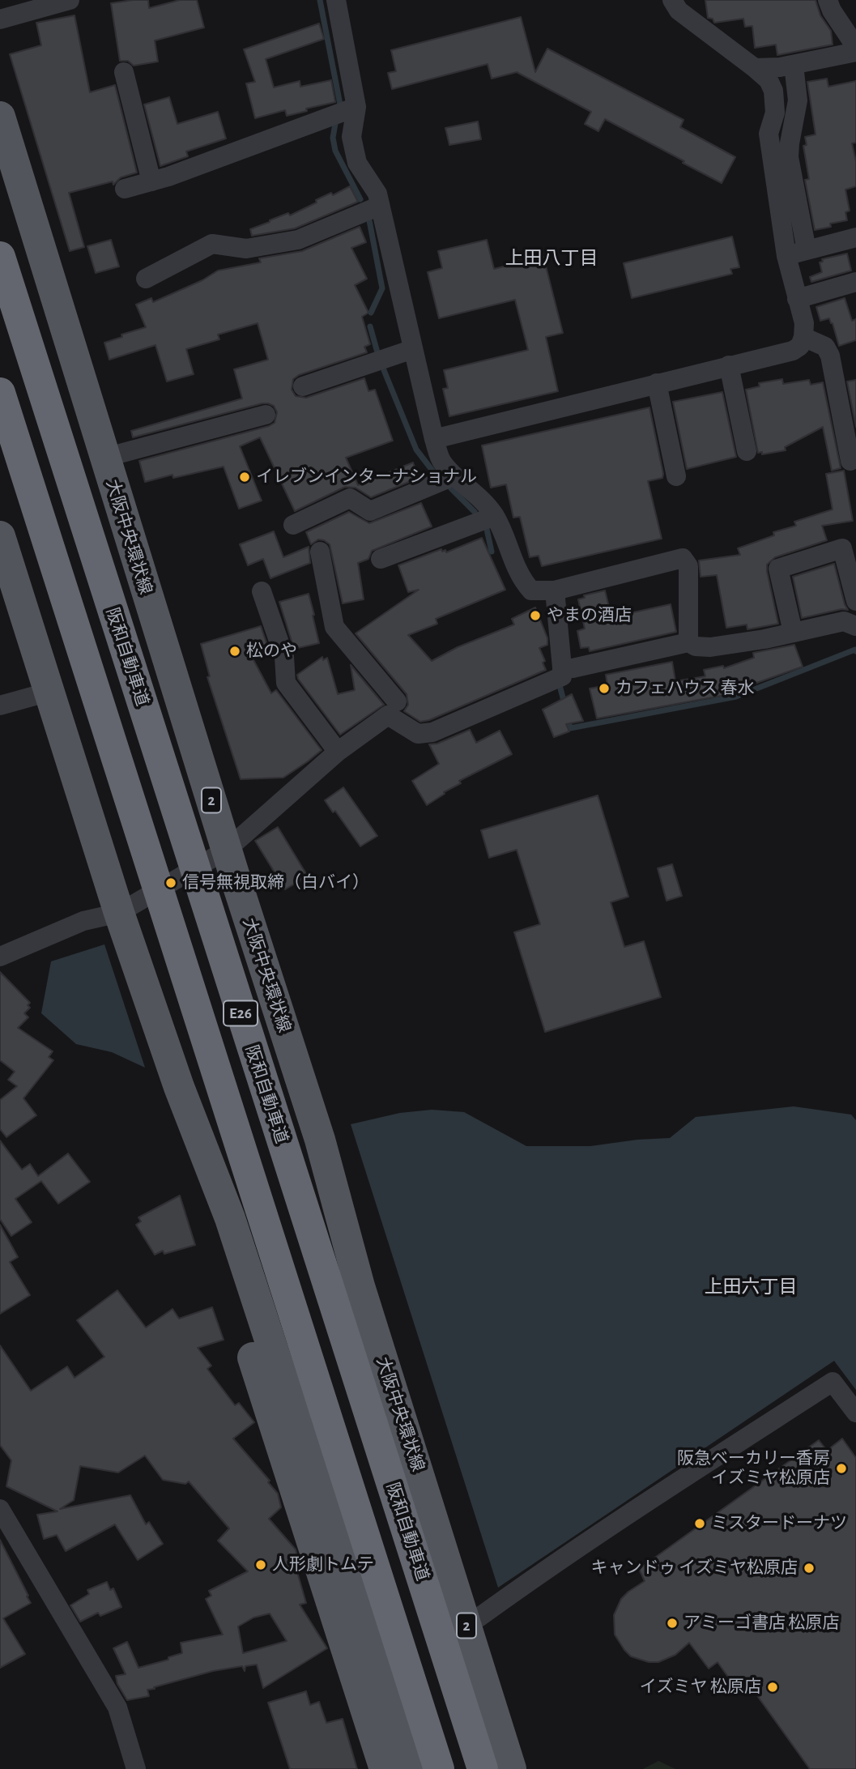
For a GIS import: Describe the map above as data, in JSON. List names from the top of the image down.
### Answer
{
  "streets": {
    "highway": ["阪和自動車道", "E26"],
    "main road": ["大阪中央環状線", "2"]
  },
  "districts": ["上田八丁目", "上田六丁目"],
  "places": [
    "イレブンインターナショナル",
    "やまの酒店",
    "松のや",
    "カフェハウス 春水",
    "信号無視取締（白バイ）",
    "阪急ベーカリー香房 イズミヤ松原店",
    "ミスタードーナツ",
    "人形劇トムテ",
    "キャンドゥ イズミヤ松原店",
    "アミーゴ書店 松原店",
    "イズミヤ 松原店"
  ]
}
